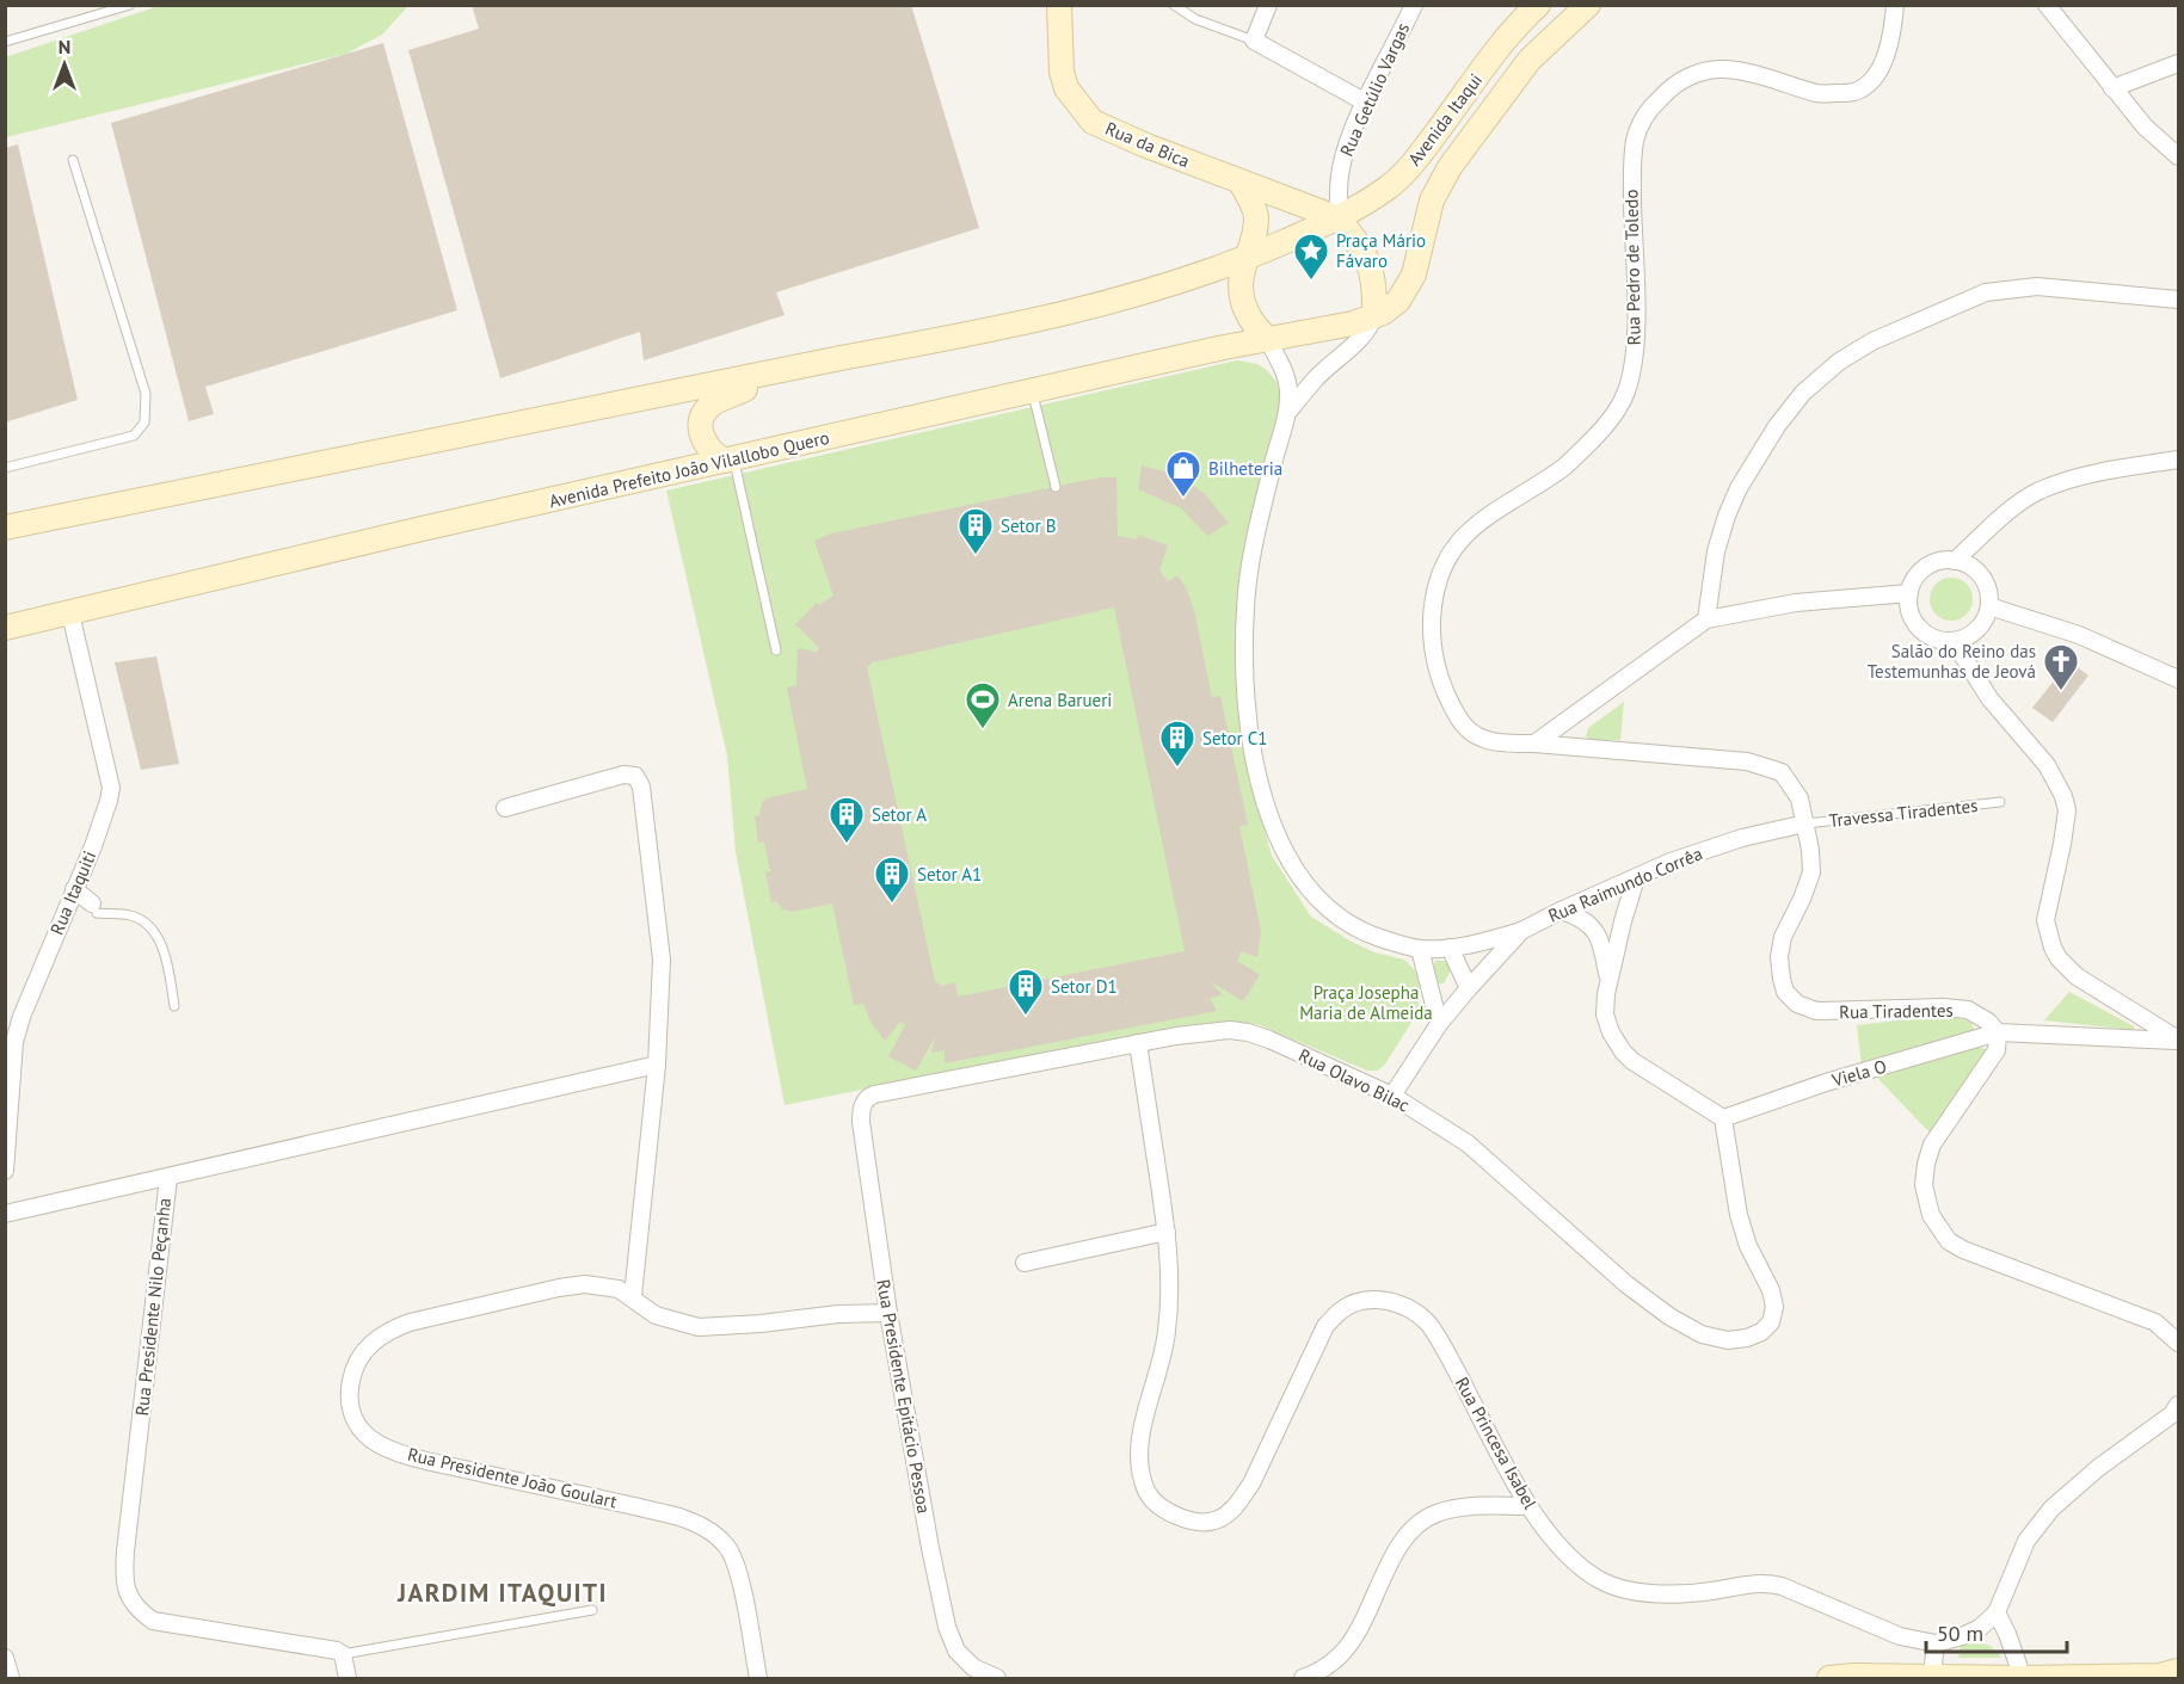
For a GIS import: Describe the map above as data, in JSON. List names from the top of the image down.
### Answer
{
  "streets": {
    "main road": ["Avenida Itaqui", "Rua da Bica", "Avenida Prefeito João Vilallobo Quero"],
    "street": [
      "Rua Getúlio Vargas",
      "Rua Pedro de Toledo",
      "Rua Raimundo Corrêa",
      "Rua Itaquiti",
      "Rua Tiradentes",
      "Viela O",
      "Rua Olavo Bilac",
      "Rua Presidente Nilo Peçanha",
      "Rua Presidente Epitácio Pessoa",
      "Rua Princesa Isabel",
      "Rua Presidente João Goulart"
    ],
    "lane": ["Travessa Tiradentes"]
  },
  "crossings": [
    ["Rua Getúlio Vargas", "Avenida Itaqui"],
    ["Rua Getúlio Vargas", "Rua da Bica"],
    ["Rua Getúlio Vargas", "Avenida Prefeito João Vilallobo Quero"],
    ["Avenida Itaqui", "Rua da Bica"],
    ["Avenida Itaqui", "Avenida Prefeito João Vilallobo Quero"],
    ["Rua da Bica", "Avenida Prefeito João Vilallobo Quero"],
    ["Rua Pedro de Toledo", "Rua Tiradentes"],
    ["Avenida Prefeito João Vilallobo Quero", "Rua Itaquiti"],
    ["Travessa Tiradentes", "Rua Raimundo Corrêa"],
    ["Travessa Tiradentes", "Rua Tiradentes"],
    ["Rua Raimundo Corrêa", "Rua Tiradentes"],
    ["Rua Raimundo Corrêa", "Rua Olavo Bilac"],
    ["Rua Tiradentes", "Viela O"],
    ["Viela O", "Rua Olavo Bilac"],
    ["Rua Olavo Bilac", "Rua Presidente Epitácio Pessoa"],
    ["Rua Presidente Epitácio Pessoa", "Rua Presidente João Goulart"]
  ],
  "districts": ["JARDIM ITAQUITI"],
  "parks": ["Praça Josepha Maria de Almeida"],
  "places": {
    "place": ["Praça Mário Fávaro"],
    "shop": ["Bilheteria"],
    "building": [
      "Setor B",
      "Setor C1",
      "Setor A",
      "Setor A1",
      "Setor D1"
    ],
    "church": ["Salão do Reino das Testemunhas de Jeová"],
    "sports": ["Arena Barueri"]
  },
  "scale_bar": "50 m",
  "north": "top"
}
